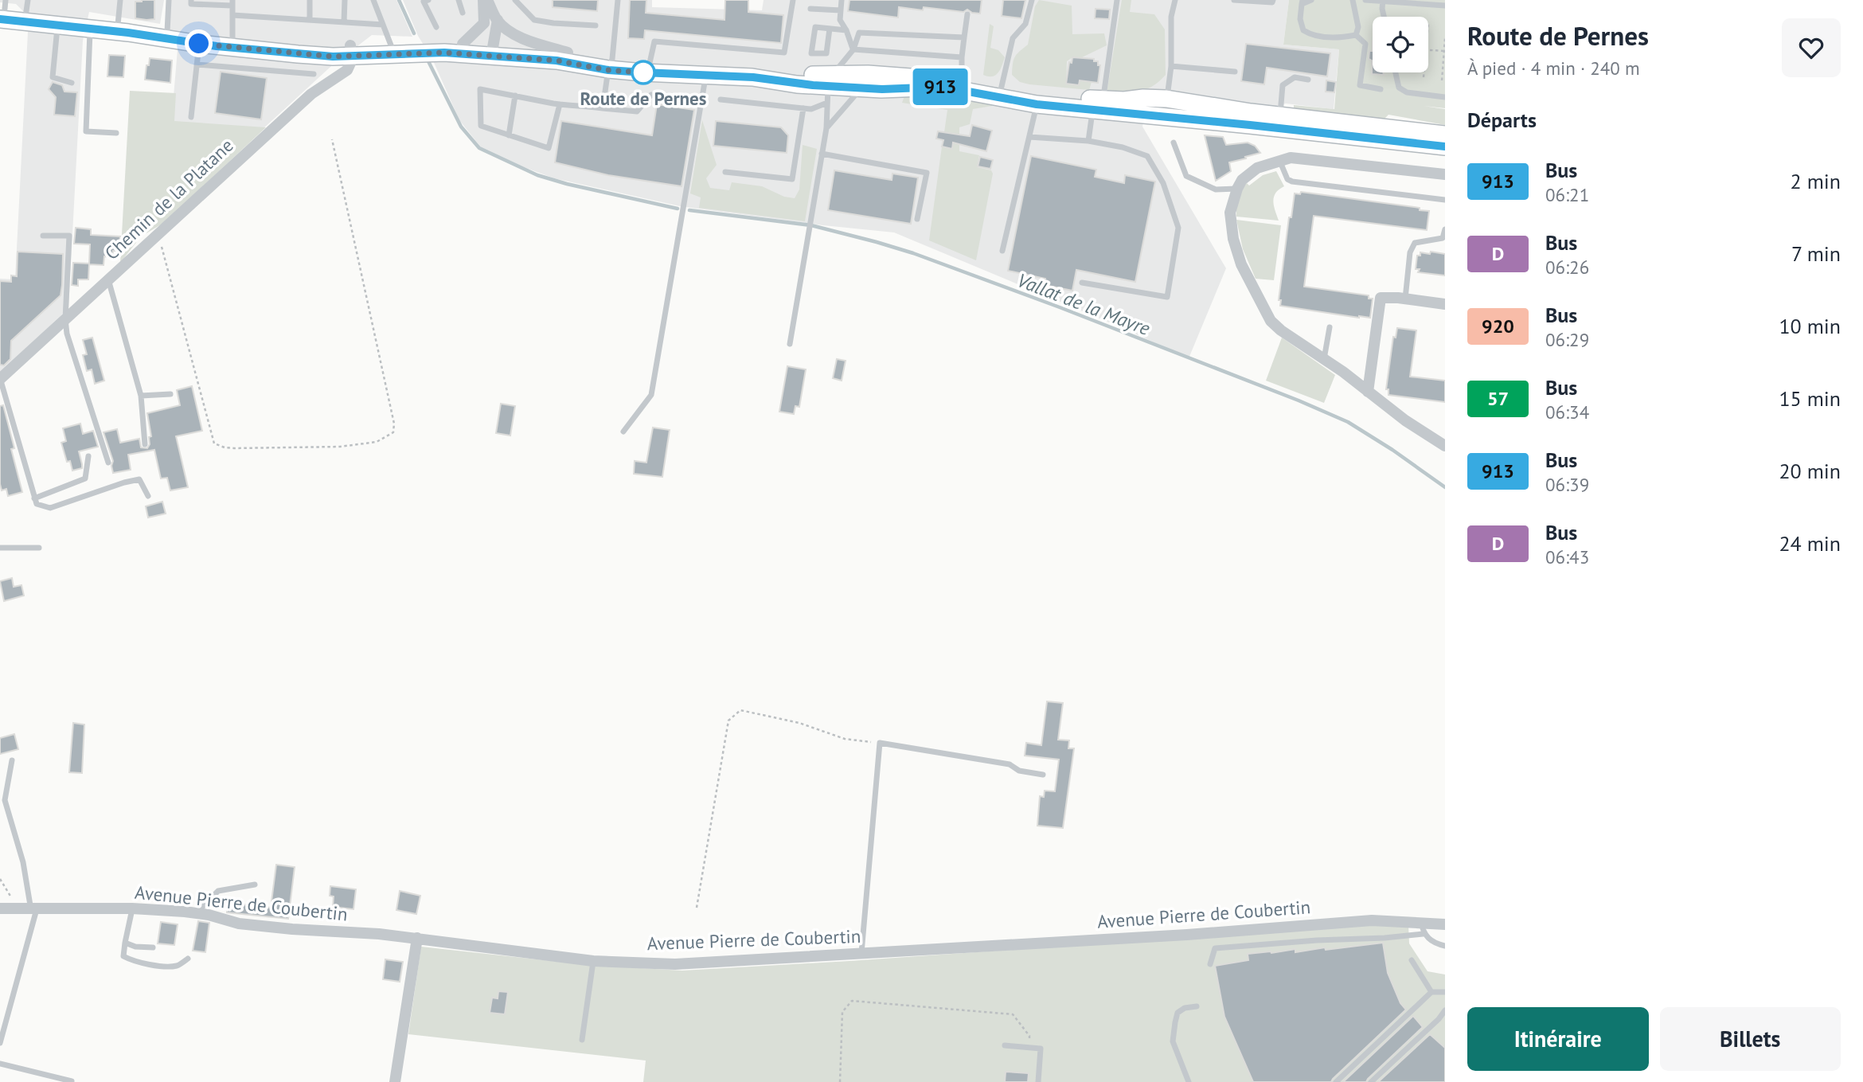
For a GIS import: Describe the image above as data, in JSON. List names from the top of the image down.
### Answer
{
  "streets": {
    "street": ["Chemin de la Platane", "Avenue Pierre de Coubertin"]
  },
  "water": ["Vallat de la Mayre"],
  "places": ["Route de Pernes"],
  "lines": ["bus line 913"],
  "page": {
    "on_map": "913",
    "heading": [
      ["Route de Pernes", "À pied · 4 min · 240 m"],
      "Départs"
    ],
    "list": [
      {
        "mark": "913",
        "name": "Bus",
        "note": "06:21",
        "value": "2 min"
      },
      {
        "mark": "D",
        "name": "Bus",
        "note": "06:26",
        "value": "7 min"
      },
      {
        "mark": "920",
        "name": "Bus",
        "note": "06:29",
        "value": "10 min"
      },
      {
        "mark": "57",
        "name": "Bus",
        "note": "06:34",
        "value": "15 min"
      },
      {
        "mark": "913",
        "name": "Bus",
        "note": "06:39",
        "value": "20 min"
      },
      {
        "mark": "D",
        "name": "Bus",
        "note": "06:43",
        "value": "24 min"
      }
    ],
    "buttons": ["Itinéraire", "Billets"]
  }
}
